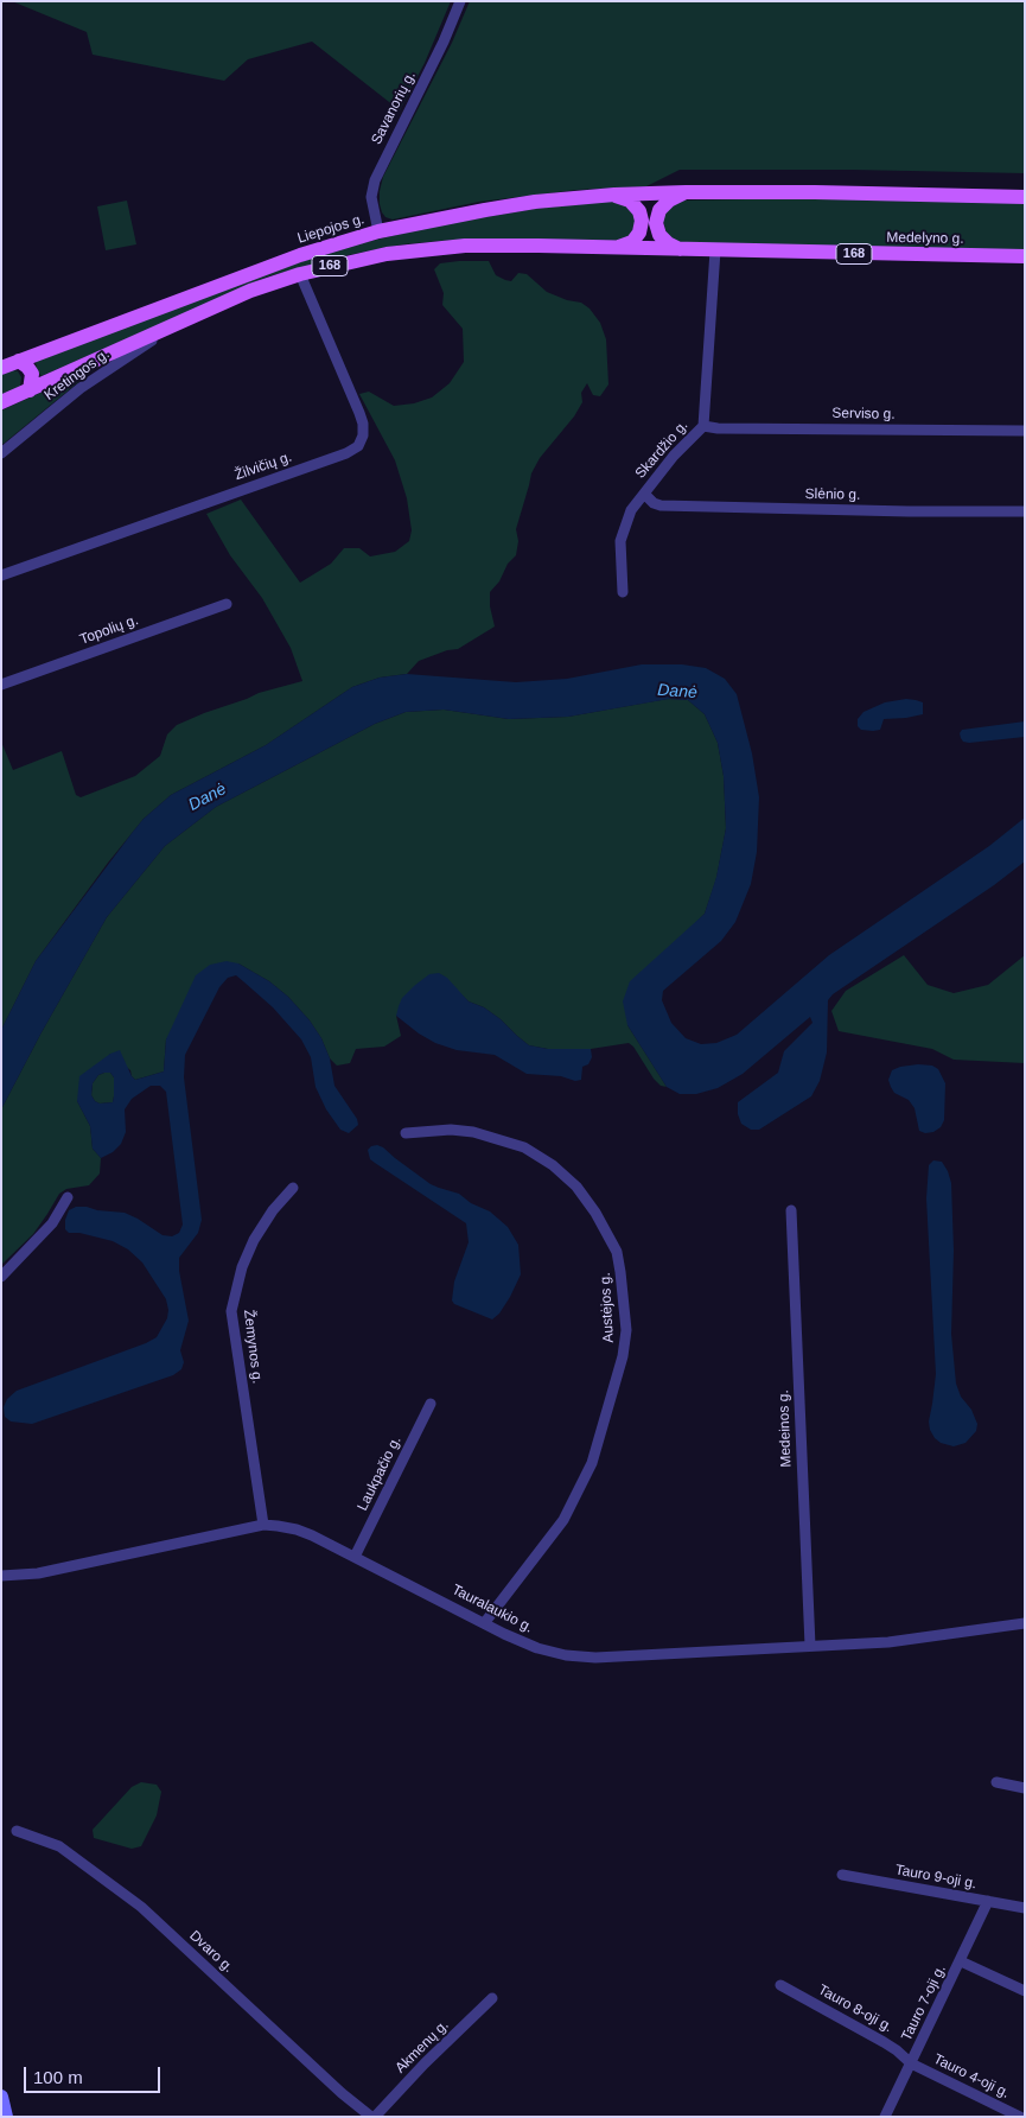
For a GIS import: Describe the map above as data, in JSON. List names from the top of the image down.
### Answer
{
  "streets": {
    "main road": ["Liepojos g.", "Medelyno g.", "168"],
    "street": [
      "Savanorių g.",
      "Kretingos g.",
      "Serviso g.",
      "Skardžio g.",
      "Žilvičių g.",
      "Slėnio g.",
      "Topolių g.",
      "Austėjos g.",
      "Žemynos g.",
      "Medeinos g.",
      "Laukpačio g.",
      "Tauralaukio g.",
      "Tauro 9-oji g.",
      "Dvaro g.",
      "Tauro 7-oji g.",
      "Tauro 8-oji g.",
      "Akmenų g.",
      "Tauro 4-oji g."
    ]
  },
  "crossings": [
    ["Savanorių g.", "Liepojos g."],
    ["Liepojos g.", "168"],
    ["Medelyno g.", "168"],
    ["Medelyno g.", "Skardžio g."],
    ["168", "Kretingos g."],
    ["168", "Žilvičių g."],
    ["Serviso g.", "Skardžio g."],
    ["Skardžio g.", "Slėnio g."],
    ["Austėjos g.", "Tauralaukio g."],
    ["Žemynos g.", "Tauralaukio g."],
    ["Medeinos g.", "Tauralaukio g."],
    ["Laukpačio g.", "Tauralaukio g."],
    ["Tauro 9-oji g.", "Tauro 7-oji g."],
    ["Dvaro g.", "Akmenų g."],
    ["Tauro 7-oji g.", "Tauro 8-oji g."],
    ["Tauro 7-oji g.", "Tauro 4-oji g."],
    ["Tauro 8-oji g.", "Tauro 4-oji g."]
  ],
  "water": ["Danė"],
  "scale_bar": "100 m"
}
